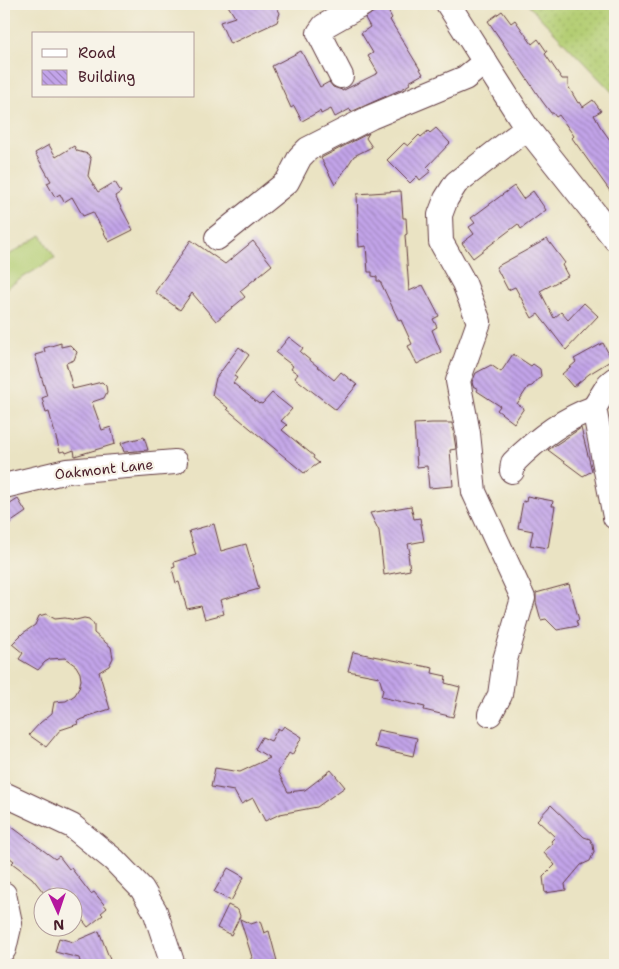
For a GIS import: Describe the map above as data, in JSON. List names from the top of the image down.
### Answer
{
  "streets": {
    "street": ["Oakmont Lane"]
  },
  "legend": ["Road", "Building"],
  "north": "bottom"
}
